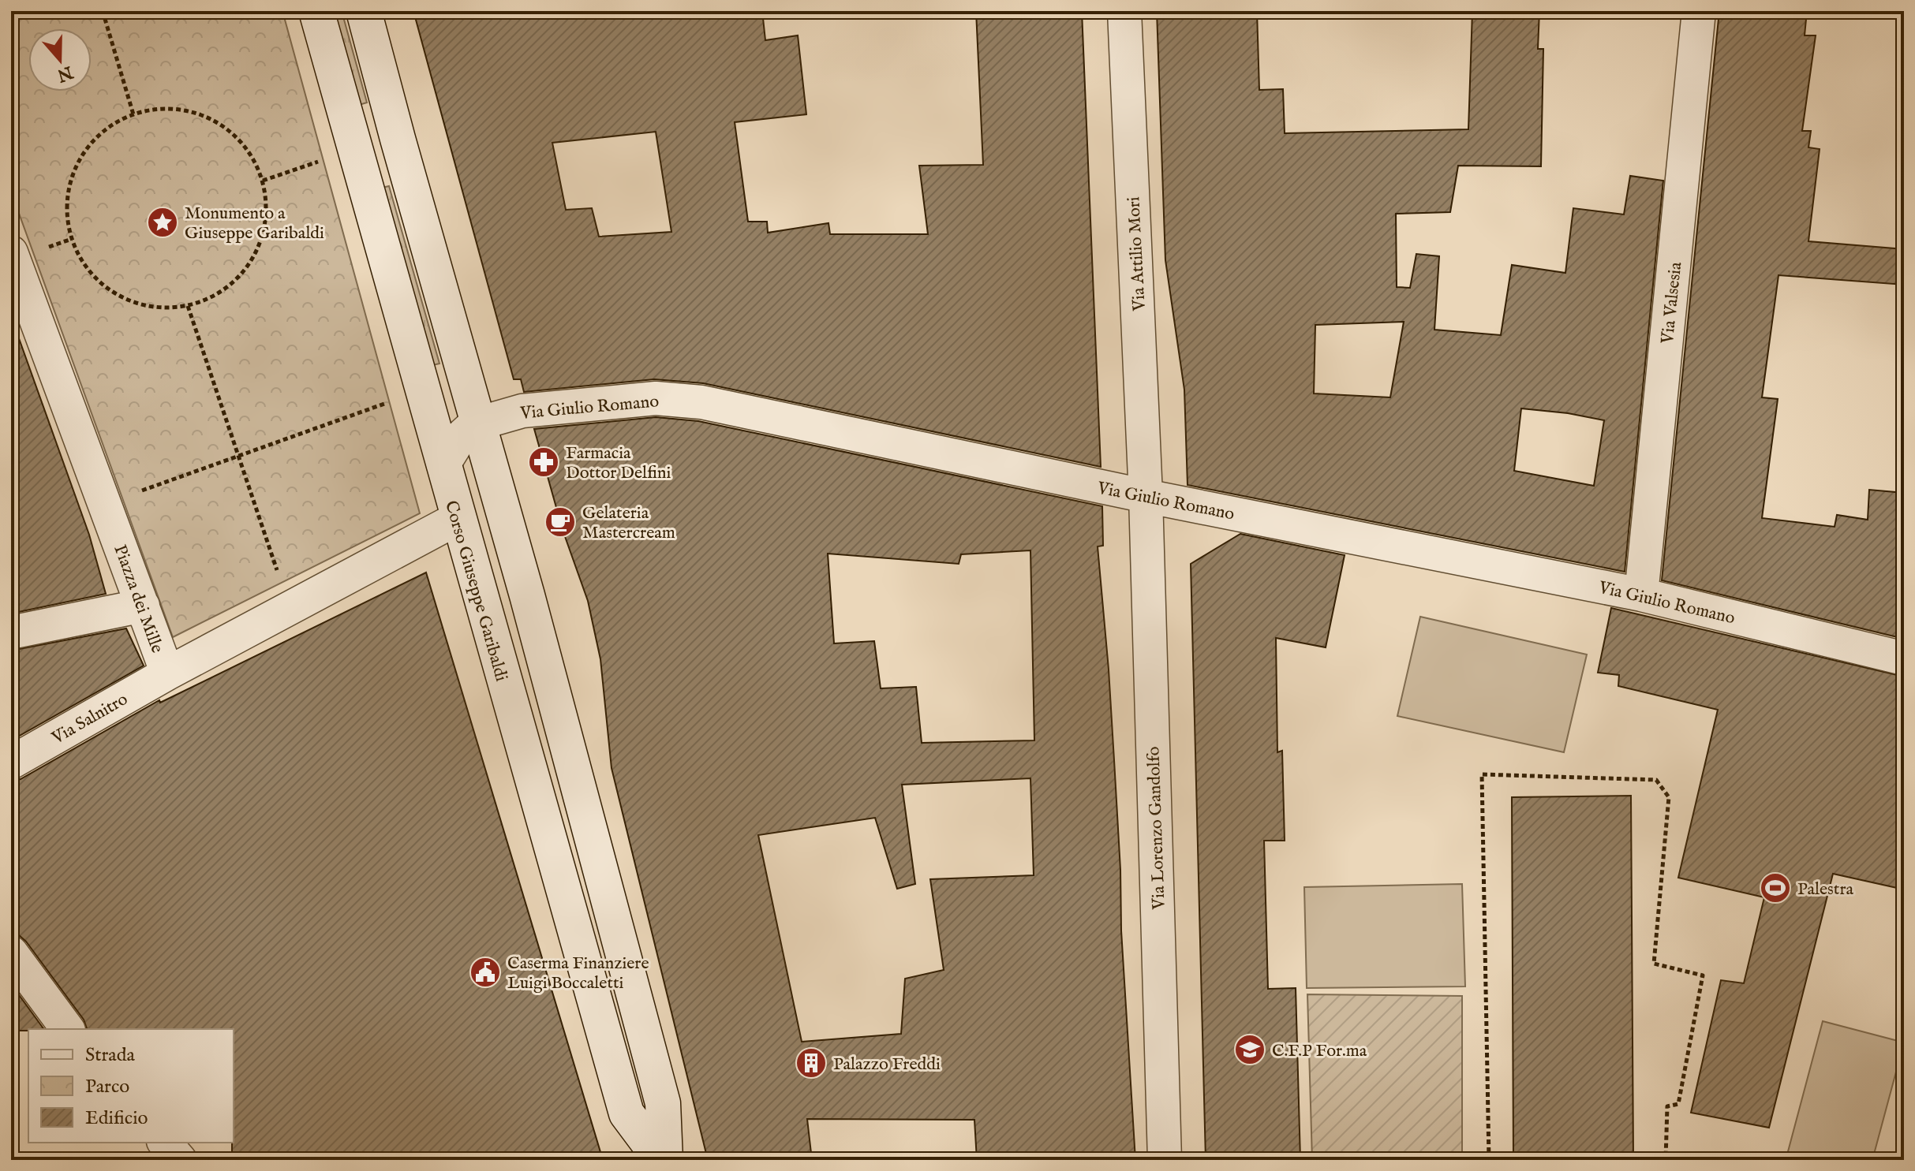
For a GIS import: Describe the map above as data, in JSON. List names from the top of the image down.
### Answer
{
  "streets": {
    "main road": ["Corso Giuseppe Garibaldi"],
    "street": [
      "Via Attilio Mori",
      "Via Valsesia",
      "Via Giulio Romano",
      "Piazza dei Mille",
      "Via Salnitro",
      "Via Lorenzo Gandolfo"
    ]
  },
  "crossings": [
    ["Via Attilio Mori", "Via Giulio Romano"],
    ["Via Attilio Mori", "Via Lorenzo Gandolfo"],
    ["Via Valsesia", "Via Giulio Romano"],
    ["Via Giulio Romano", "Corso Giuseppe Garibaldi"],
    ["Via Giulio Romano", "Via Lorenzo Gandolfo"],
    ["Corso Giuseppe Garibaldi", "Piazza dei Mille"],
    ["Piazza dei Mille", "Via Salnitro"]
  ],
  "places": {
    "place": ["Monumento a Giuseppe Garibaldi"],
    "pharmacy": ["Farmacia Dottor Delfini"],
    "cafe": ["Gelateria Mastercream"],
    "sports": ["Palestra"],
    "public building": ["Caserma Finanziere Luigi Boccaletti"],
    "school or university": ["C.F.P For.ma"],
    "building": ["Palazzo Freddi"]
  },
  "legend": ["Strada", "Parco", "Edificio"],
  "north": "bottom"
}
